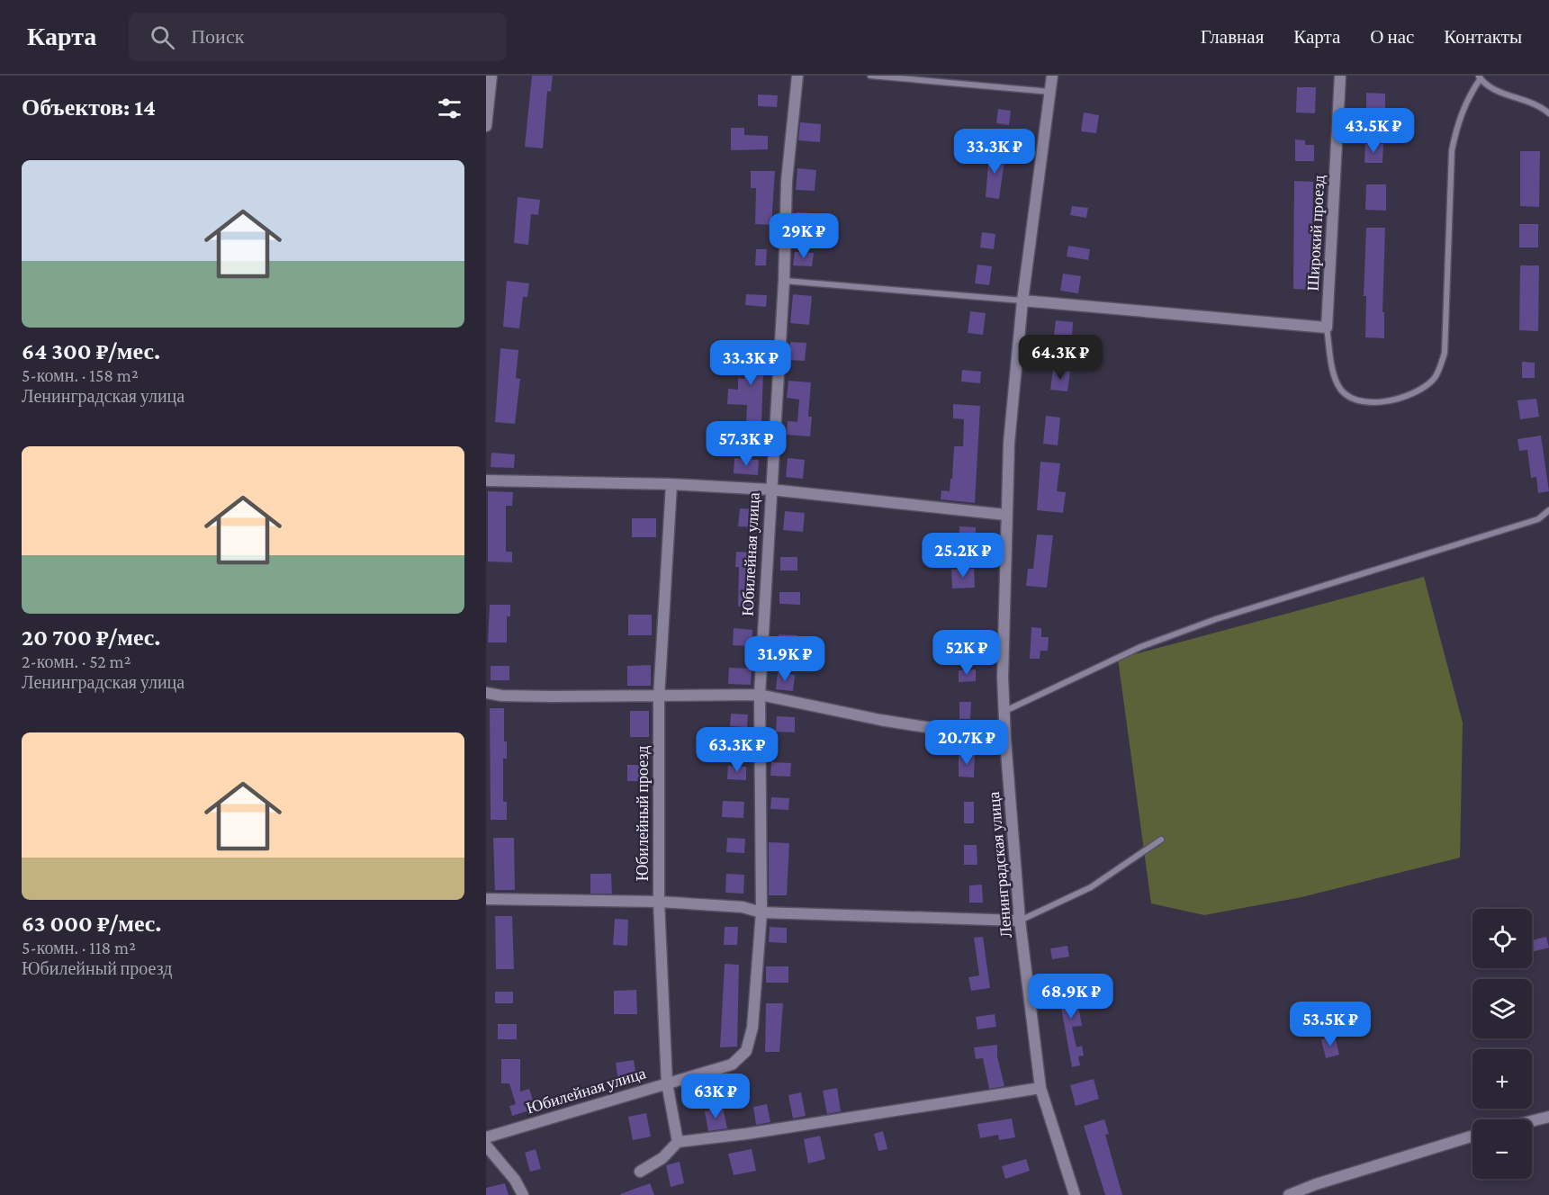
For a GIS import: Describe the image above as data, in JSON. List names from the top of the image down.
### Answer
{
  "streets": {
    "street": [
      "Широкий проезд",
      "Юбилейная улица",
      "Юбилейный проезд",
      "Ленинградская улица"
    ]
  },
  "crossings": [
    ["Юбилейная улица", "Юбилейный проезд"]
  ],
  "page": {
    "header": "Карта",
    "search": "Поиск",
    "nav": [
      "Главная",
      "Карта",
      "О нас",
      "Контакты"
    ],
    "heading": "Объектов: 14",
    "price": [
      "43.5K ₽",
      "33.3K ₽",
      "29K ₽",
      "64.3K ₽",
      "33.3K ₽",
      "57.3K ₽",
      "25.2K ₽",
      "52K ₽",
      "31.9K ₽",
      "20.7K ₽",
      "63.3K ₽",
      "68.9K ₽",
      "53.5K ₽",
      "63K ₽"
    ],
    "list": [
      {
        "name": "64 300 ₽/мес.",
        "note": "5-комн. · 158 m² · Ленинградская улица"
      },
      {
        "name": "20 700 ₽/мес.",
        "note": "2-комн. · 52 m² · Ленинградская улица"
      },
      {
        "name": "63 000 ₽/мес.",
        "note": "5-комн. · 118 m² · Юбилейный проезд"
      }
    ],
    "map_buttons": ["+", "−"]
  }
}
